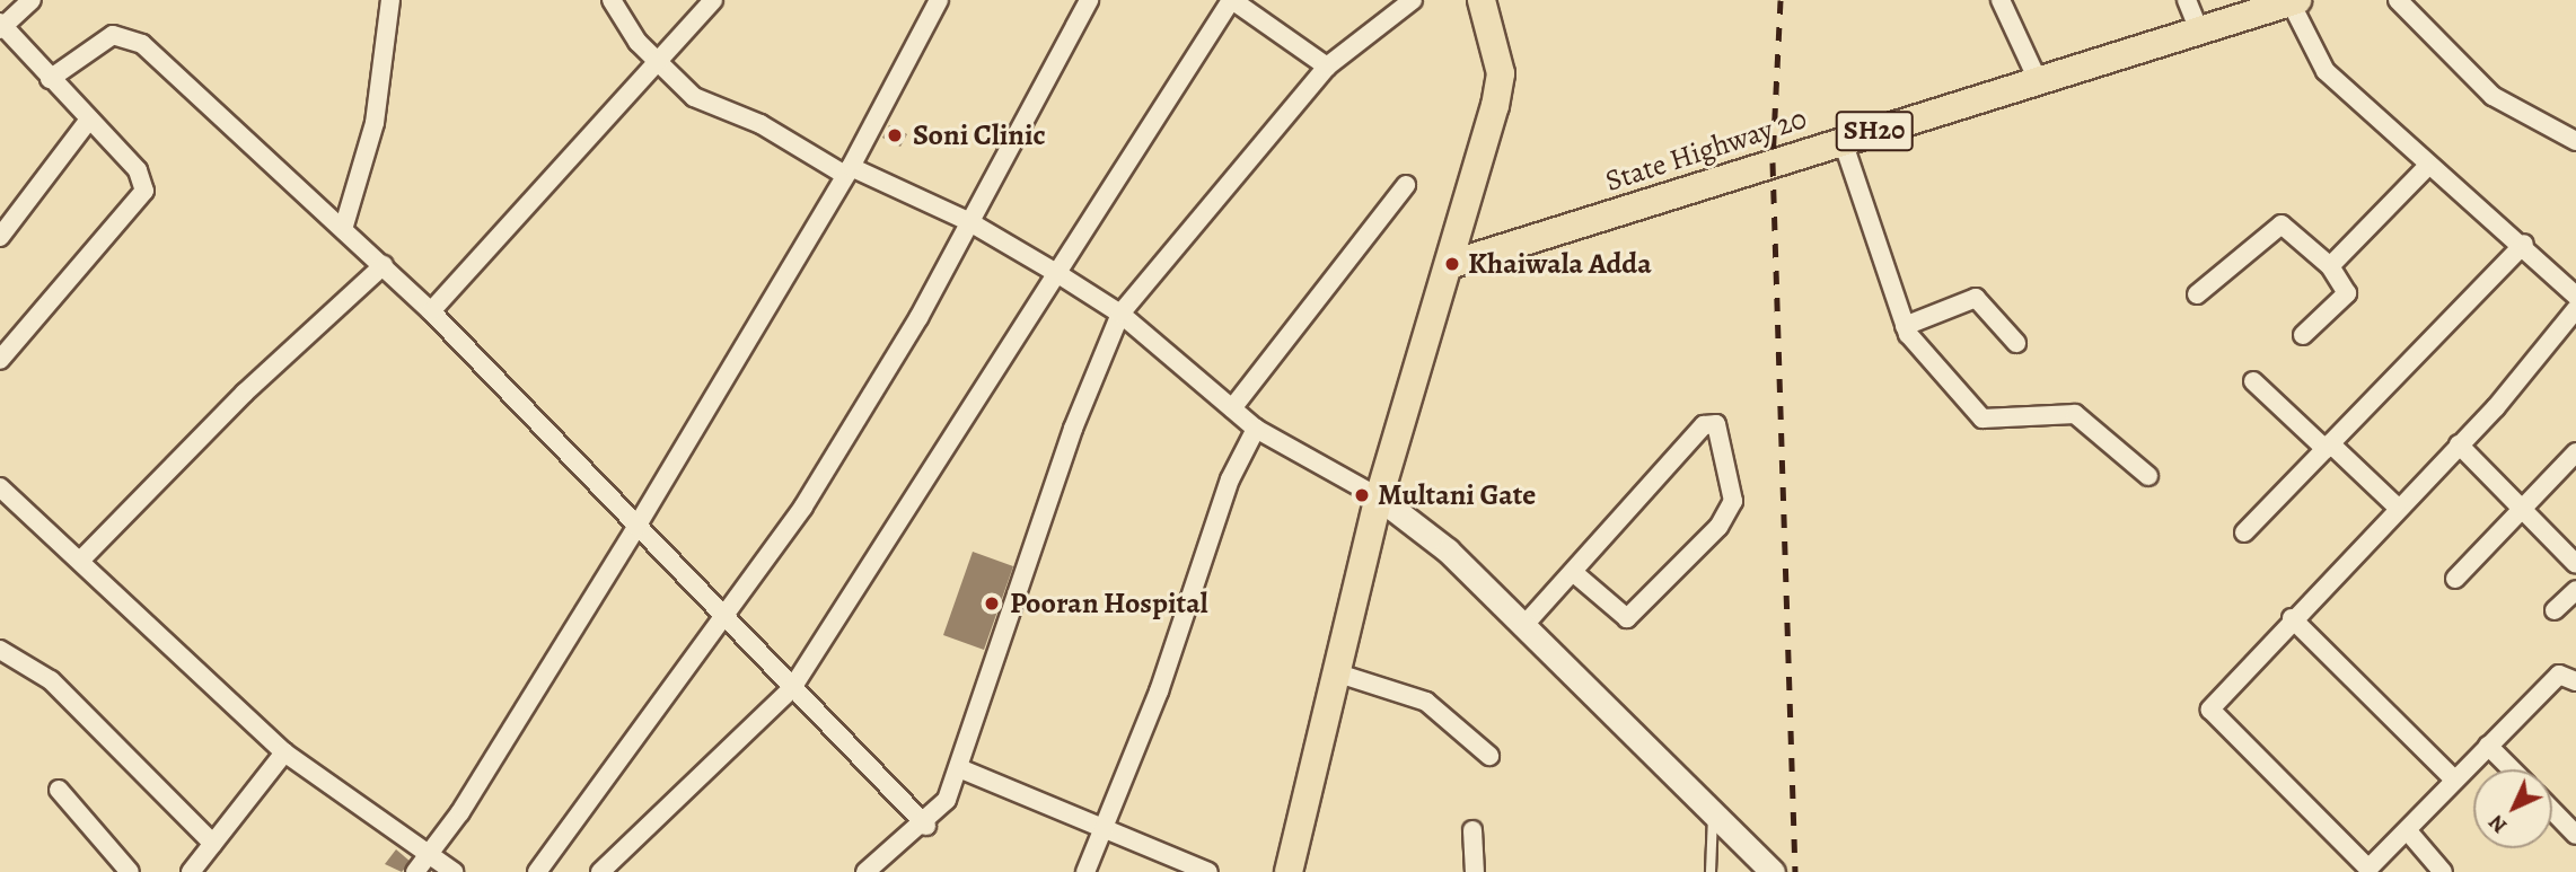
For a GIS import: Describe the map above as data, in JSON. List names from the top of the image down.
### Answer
{
  "streets": {
    "main road": ["SH20", "State Highway 20"]
  },
  "places": [
    "Soni Clinic",
    "Khaiwala Adda",
    "Multani Gate",
    "Pooran Hospital"
  ],
  "north": "bottom left"
}
